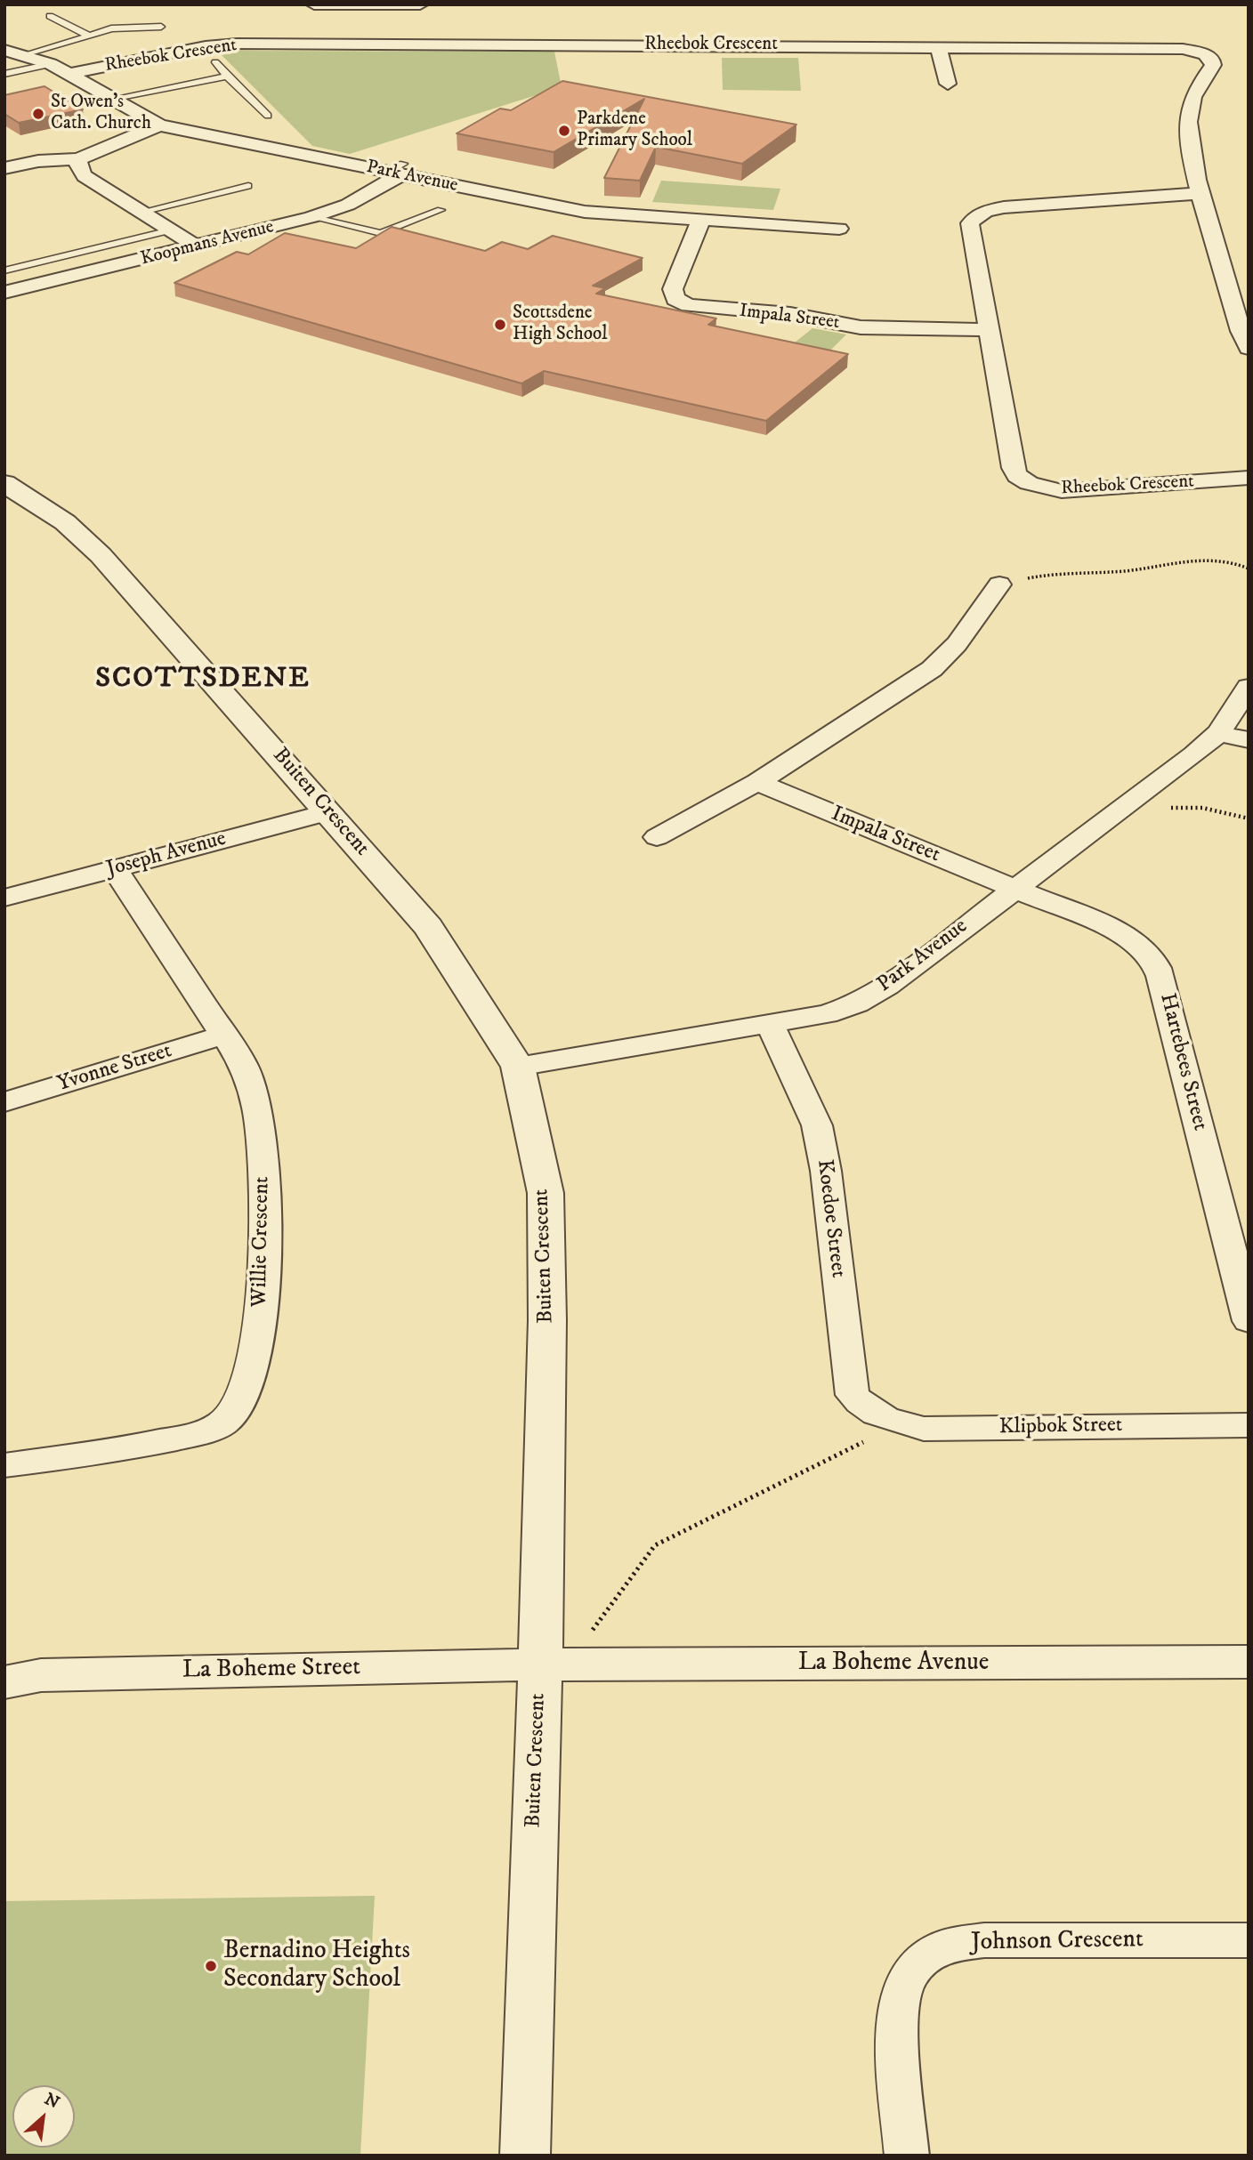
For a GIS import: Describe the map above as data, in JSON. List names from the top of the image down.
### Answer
{
  "streets": {
    "street": [
      "Rheebok Crescent",
      "Park Avenue",
      "Koopmans Avenue",
      "Impala Street",
      "Buiten Crescent",
      "Joseph Avenue",
      "Hartebees Street",
      "Yvonne Street",
      "Koedoe Street",
      "Willie Crescent",
      "Klipbok Street",
      "La Boheme Avenue",
      "La Boheme Street",
      "Johnson Crescent"
    ]
  },
  "crossings": [
    ["Rheebok Crescent", "Park Avenue"],
    ["Rheebok Crescent", "Impala Street"],
    ["Park Avenue", "Koopmans Avenue"],
    ["Park Avenue", "Impala Street"],
    ["Park Avenue", "Buiten Crescent"],
    ["Park Avenue", "Hartebees Street"],
    ["Park Avenue", "Koedoe Street"],
    ["Impala Street", "Hartebees Street"],
    ["Buiten Crescent", "Joseph Avenue"],
    ["Buiten Crescent", "La Boheme Avenue"],
    ["Buiten Crescent", "La Boheme Street"],
    ["Joseph Avenue", "Willie Crescent"],
    ["Yvonne Street", "Willie Crescent"],
    ["Koedoe Street", "Klipbok Street"],
    ["La Boheme Avenue", "La Boheme Street"]
  ],
  "districts": ["SCOTTSDENE"],
  "places": [
    "St Owen's Cath. Church",
    "Parkdene Primary School",
    "Scottsdene High School",
    "Bernadino Heights Secondary School"
  ],
  "north": "top right"
}
